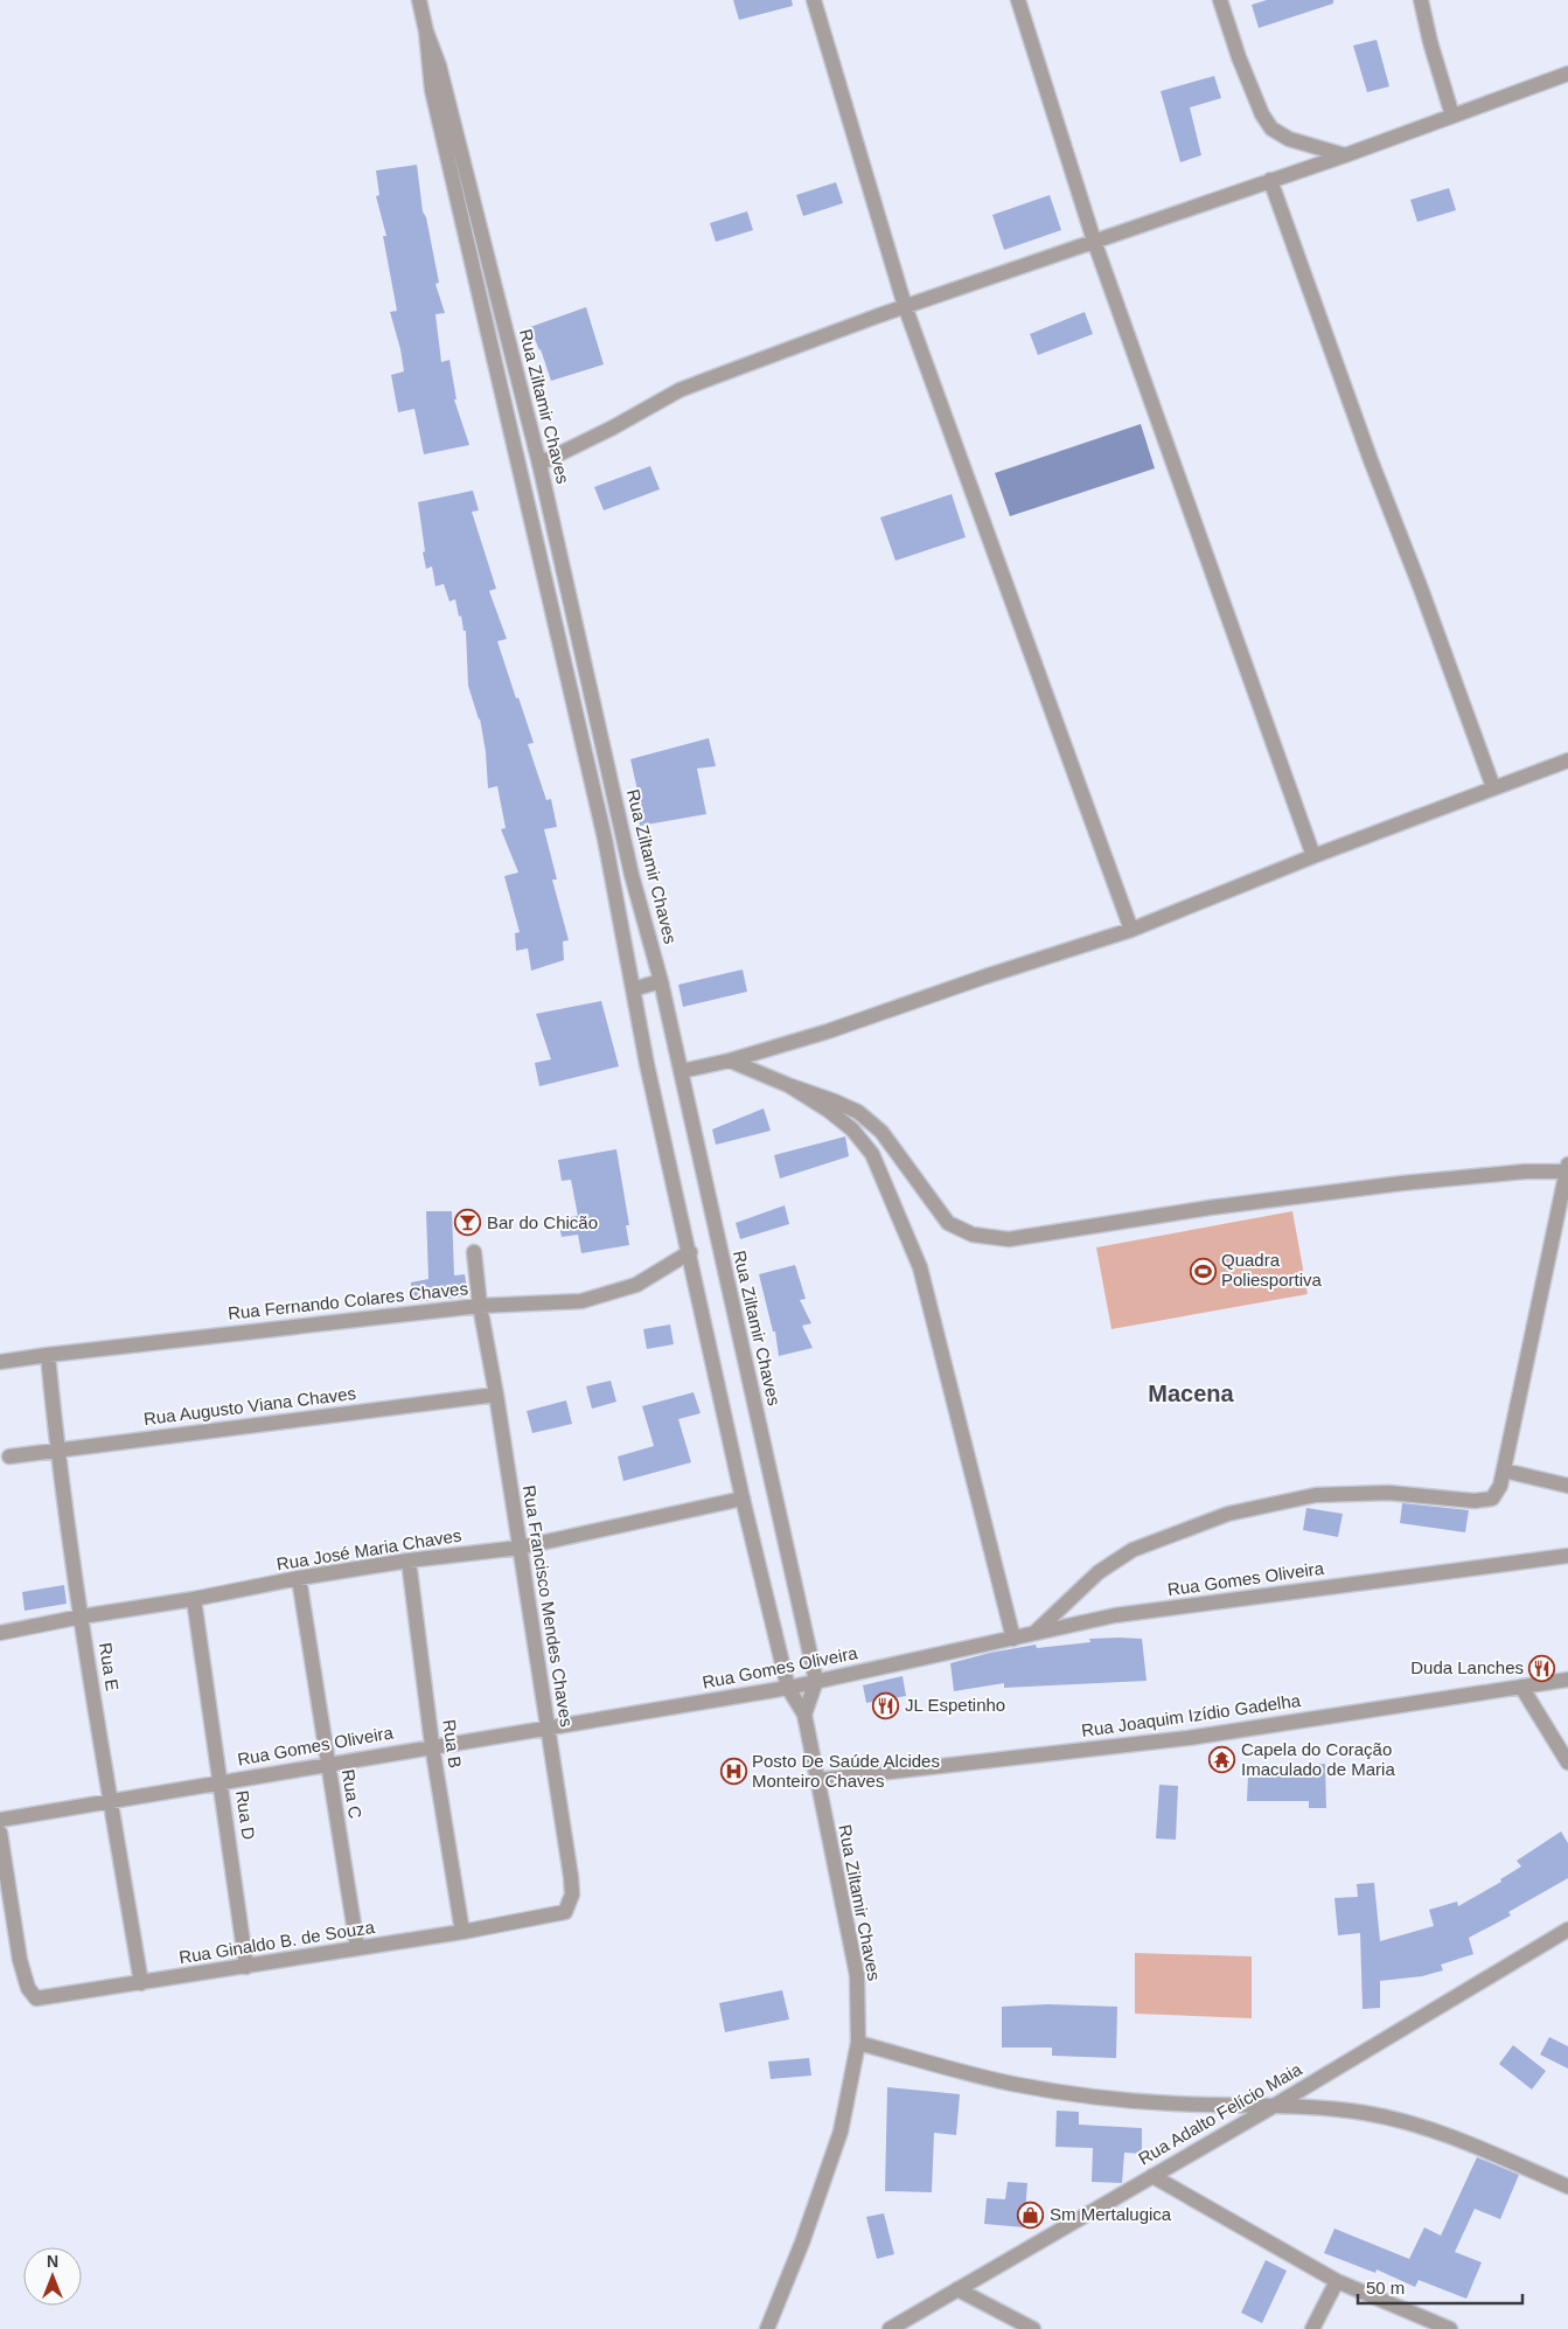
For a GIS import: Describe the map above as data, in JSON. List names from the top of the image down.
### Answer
{
  "streets": {
    "street": [
      "Rua Ziltamir Chaves",
      "Rua Fernando Colares Chaves",
      "Rua Augusto Viana Chaves",
      "Rua José Maria Chaves",
      "Rua Gomes Oliveira",
      "Rua Francisco Mendes Chaves",
      "Rua E",
      "Rua Joaquim Izídio Gadelha",
      "Rua B",
      "Rua C",
      "Rua D",
      "Rua Ginaldo B. de Souza",
      "Rua Adalto Felício Maia"
    ]
  },
  "crossings": [
    ["Rua Ziltamir Chaves", "Rua Fernando Colares Chaves"],
    ["Rua Ziltamir Chaves", "Rua José Maria Chaves"],
    ["Rua Ziltamir Chaves", "Rua Gomes Oliveira"],
    ["Rua Ziltamir Chaves", "Rua Joaquim Izídio Gadelha"],
    ["Rua Fernando Colares Chaves", "Rua Francisco Mendes Chaves"],
    ["Rua Fernando Colares Chaves", "Rua E"],
    ["Rua Augusto Viana Chaves", "Rua Francisco Mendes Chaves"],
    ["Rua Augusto Viana Chaves", "Rua E"],
    ["Rua José Maria Chaves", "Rua Francisco Mendes Chaves"],
    ["Rua José Maria Chaves", "Rua E"],
    ["Rua José Maria Chaves", "Rua B"],
    ["Rua José Maria Chaves", "Rua C"],
    ["Rua José Maria Chaves", "Rua D"],
    ["Rua Gomes Oliveira", "Rua Francisco Mendes Chaves"],
    ["Rua Gomes Oliveira", "Rua E"],
    ["Rua Gomes Oliveira", "Rua B"],
    ["Rua Gomes Oliveira", "Rua C"],
    ["Rua Gomes Oliveira", "Rua D"],
    ["Rua Francisco Mendes Chaves", "Rua Ginaldo B. de Souza"],
    ["Rua E", "Rua Ginaldo B. de Souza"],
    ["Rua B", "Rua Ginaldo B. de Souza"],
    ["Rua C", "Rua Ginaldo B. de Souza"],
    ["Rua D", "Rua Ginaldo B. de Souza"]
  ],
  "districts": ["Macena"],
  "places": {
    "bar": ["Bar do Chicão"],
    "sports": ["Quadra Poliesportiva"],
    "restaurant": ["Duda Lanches", "JL Espetinho"],
    "temple": ["Capela do Coração Imaculado de Maria"],
    "hospital": ["Posto De Saúde Alcides Monteiro Chaves"],
    "shop": ["Sm Mertalugica"]
  },
  "scale_bar": "50 m",
  "north": "top"
}
